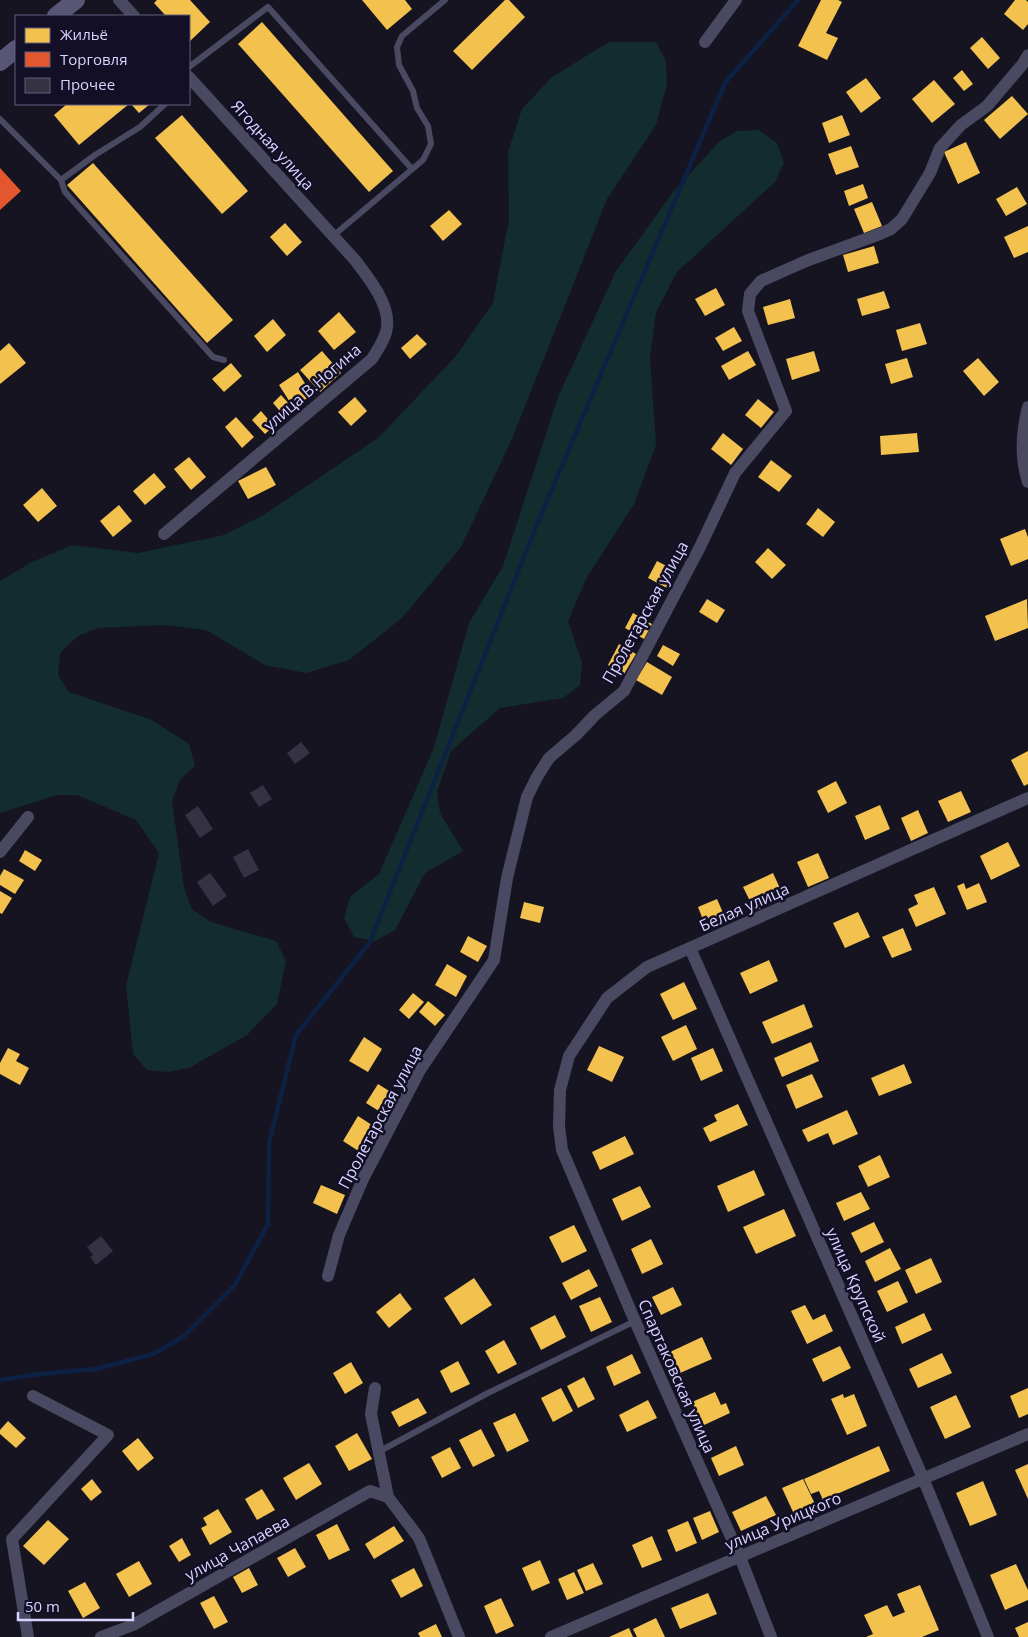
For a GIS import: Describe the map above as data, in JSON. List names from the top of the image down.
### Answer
{
  "streets": {
    "street": [
      "Ягодная улица",
      "улица В.Ногина",
      "Пролетарская улица",
      "Белая улица",
      "улица Крупской",
      "Спартаковская улица",
      "улица Урицкого",
      "улица Чапаева"
    ]
  },
  "crossings": [
    ["Ягодная улица", "улица В.Ногина"],
    ["Белая улица", "улица Крупской"],
    ["Белая улица", "Спартаковская улица"],
    ["улица Крупской", "улица Урицкого"],
    ["Спартаковская улица", "улица Урицкого"]
  ],
  "legend": ["Жильё", "Торговля", "Прочее"],
  "scale_bar": "50 m"
}
